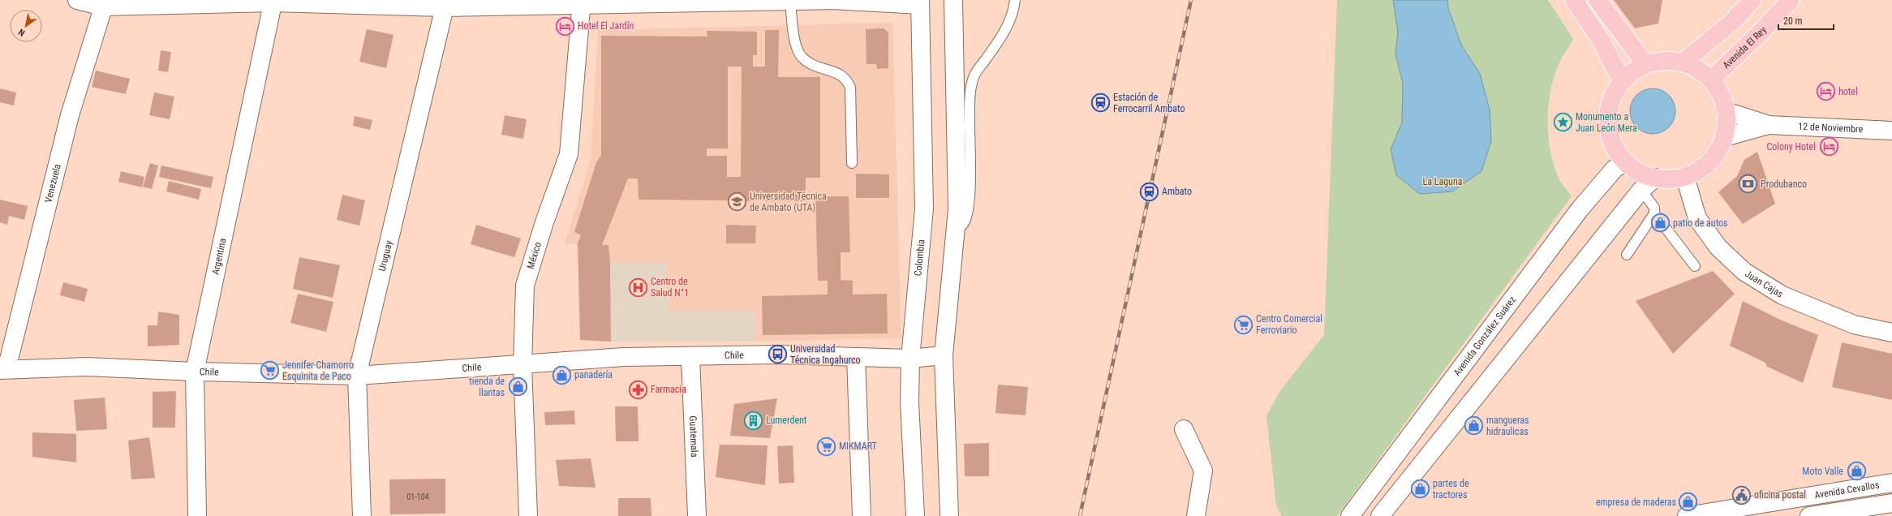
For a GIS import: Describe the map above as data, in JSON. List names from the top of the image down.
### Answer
{
  "streets": {
    "main road": ["Avenida El Rey"],
    "street": [
      "12 de Noviembre",
      "Venezuela",
      "México",
      "Argentina",
      "Uruguay",
      "Colombia",
      "Juan Cajas",
      "Avenida González Suárez",
      "Chile",
      "Guatemala",
      "Avenida Cevallos"
    ]
  },
  "crossings": [
    ["Venezuela", "Chile"],
    ["México", "Chile"],
    ["Argentina", "Chile"],
    ["Uruguay", "Chile"],
    ["Colombia", "Chile"],
    ["Chile", "Guatemala"]
  ],
  "parks": ["La Laguna"],
  "places": {
    "hotel": ["Hotel El Jardín", "hotel", "Colony Hotel"],
    "station": ["Estación de Ferrocarril Ambato", "Ambato"],
    "place": ["Monumento a Juan León Mera"],
    "bank": ["Produbanco"],
    "school or university": ["Universidad Técnica de Ambato (UTA)"],
    "shop": [
      "patio de autos",
      "panadería",
      "tienda de llantas",
      "mangueras hidraulicas",
      "Moto Valle",
      "partes de tractores",
      "empresa de maderas"
    ],
    "hospital": ["Centro de Salud N°1"],
    "supermarket": ["Centro Comercial Ferroviario", "Jennifer Chamorro Esquinita de Paco", "MIKMART"],
    "bus stop": ["Universidad Técnica Ingahurco"],
    "pharmacy": ["Farmacia"],
    "building": ["Lumerdent"],
    "public building": ["oficina postal"]
  },
  "house_numbers": ["01-104"],
  "scale_bar": "20 m",
  "north": "bottom left"
}
